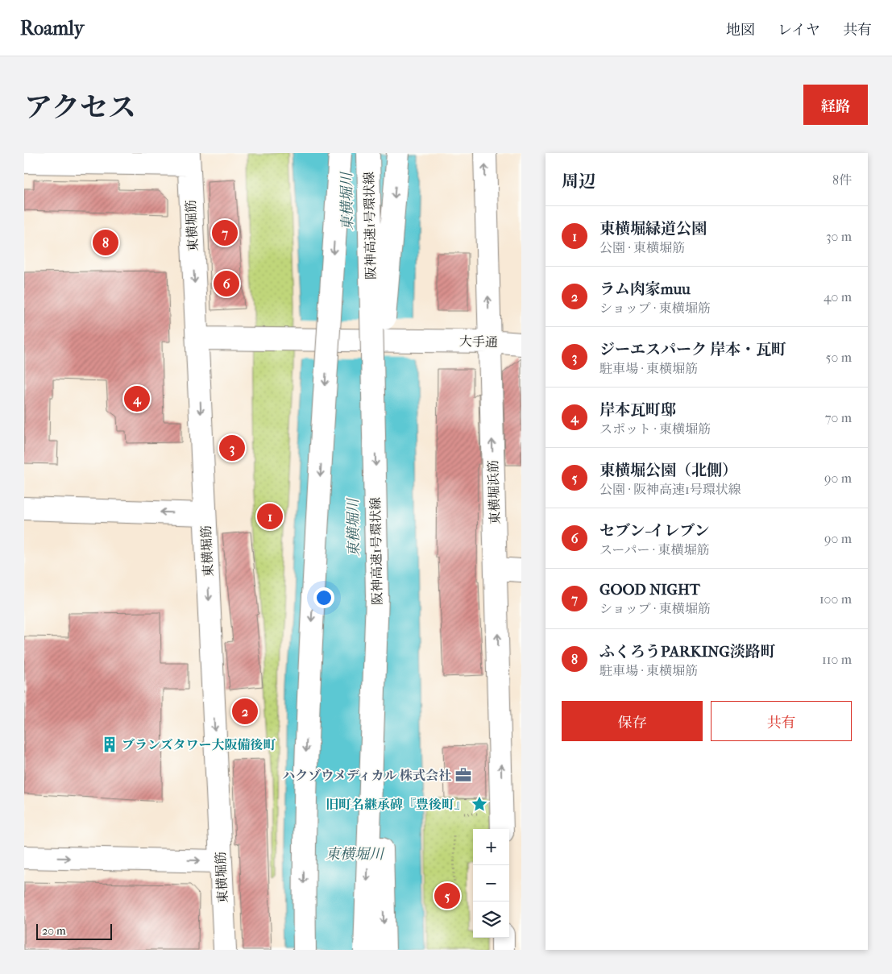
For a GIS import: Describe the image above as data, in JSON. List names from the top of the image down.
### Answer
{
  "streets": {
    "main road": [
      "東横堀筋",
      "阪神高速1号環状線",
      "大手通",
      "東横堀浜筋"
    ]
  },
  "crossings": [
    ["東横堀筋", "大手通"],
    ["大手通", "東横堀浜筋"]
  ],
  "water": ["東横堀川"],
  "places": {
    "building": ["ブランズタワー大阪備後町"],
    "office": ["ハクゾウメディカル 株式会社"],
    "place": ["旧町名継承碑『豊後町』"]
  },
  "scale_bar": "20 m",
  "page": {
    "header": "Roamly",
    "nav": ["地図", "レイヤ", "共有"],
    "title": "アクセス",
    "buttons": [
      "経路",
      ["保存", "共有"]
    ],
    "heading": ["周辺", "8件"],
    "list": [
      {
        "mark": "1",
        "name": "東横堀緑道公園",
        "note": "公園 · 東横堀筋",
        "value": "30 m"
      },
      {
        "mark": "2",
        "name": "ラム肉家muu",
        "note": "ショップ · 東横堀筋",
        "value": "40 m"
      },
      {
        "mark": "3",
        "name": "ジーエスパーク 岸本・瓦町",
        "note": "駐車場 · 東横堀筋",
        "value": "50 m"
      },
      {
        "mark": "4",
        "name": "岸本瓦町邸",
        "note": "スポット · 東横堀筋",
        "value": "70 m"
      },
      {
        "mark": "5",
        "name": "東横堀公園（北側）",
        "note": "公園 · 阪神高速1号環状線",
        "value": "90 m"
      },
      {
        "mark": "6",
        "name": "セブン-イレブン",
        "note": "スーパー · 東横堀筋",
        "value": "90 m"
      },
      {
        "mark": "7",
        "name": "GOOD NIGHT",
        "note": "ショップ · 東横堀筋",
        "value": "100 m"
      },
      {
        "mark": "8",
        "name": "ふくろうPARKING淡路町",
        "note": "駐車場 · 東横堀筋",
        "value": "110 m"
      }
    ],
    "pins": [
      "7",
      "8",
      "6",
      "4",
      "3",
      "1",
      "2",
      "5"
    ],
    "map_buttons": ["+", "−"],
    "scale": "20 m"
  }
}
